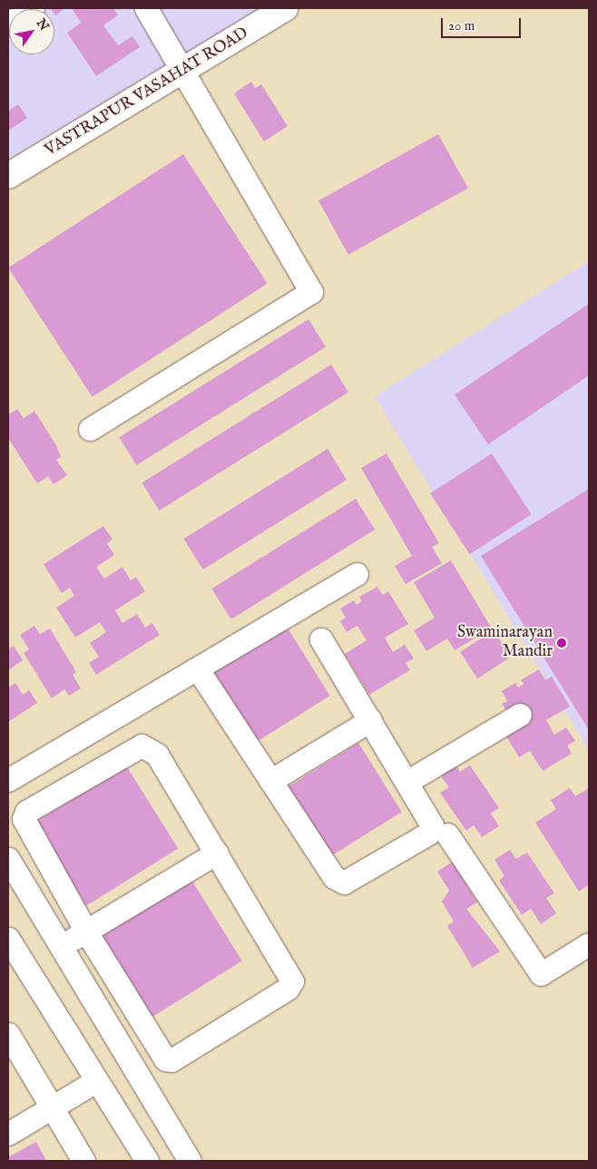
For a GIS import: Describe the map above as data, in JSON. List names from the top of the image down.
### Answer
{
  "streets": {
    "street": ["VASTRAPUR VASAHAT ROAD"]
  },
  "places": ["Swaminarayan Mandir"],
  "scale_bar": "20 m",
  "north": "top right"
}
